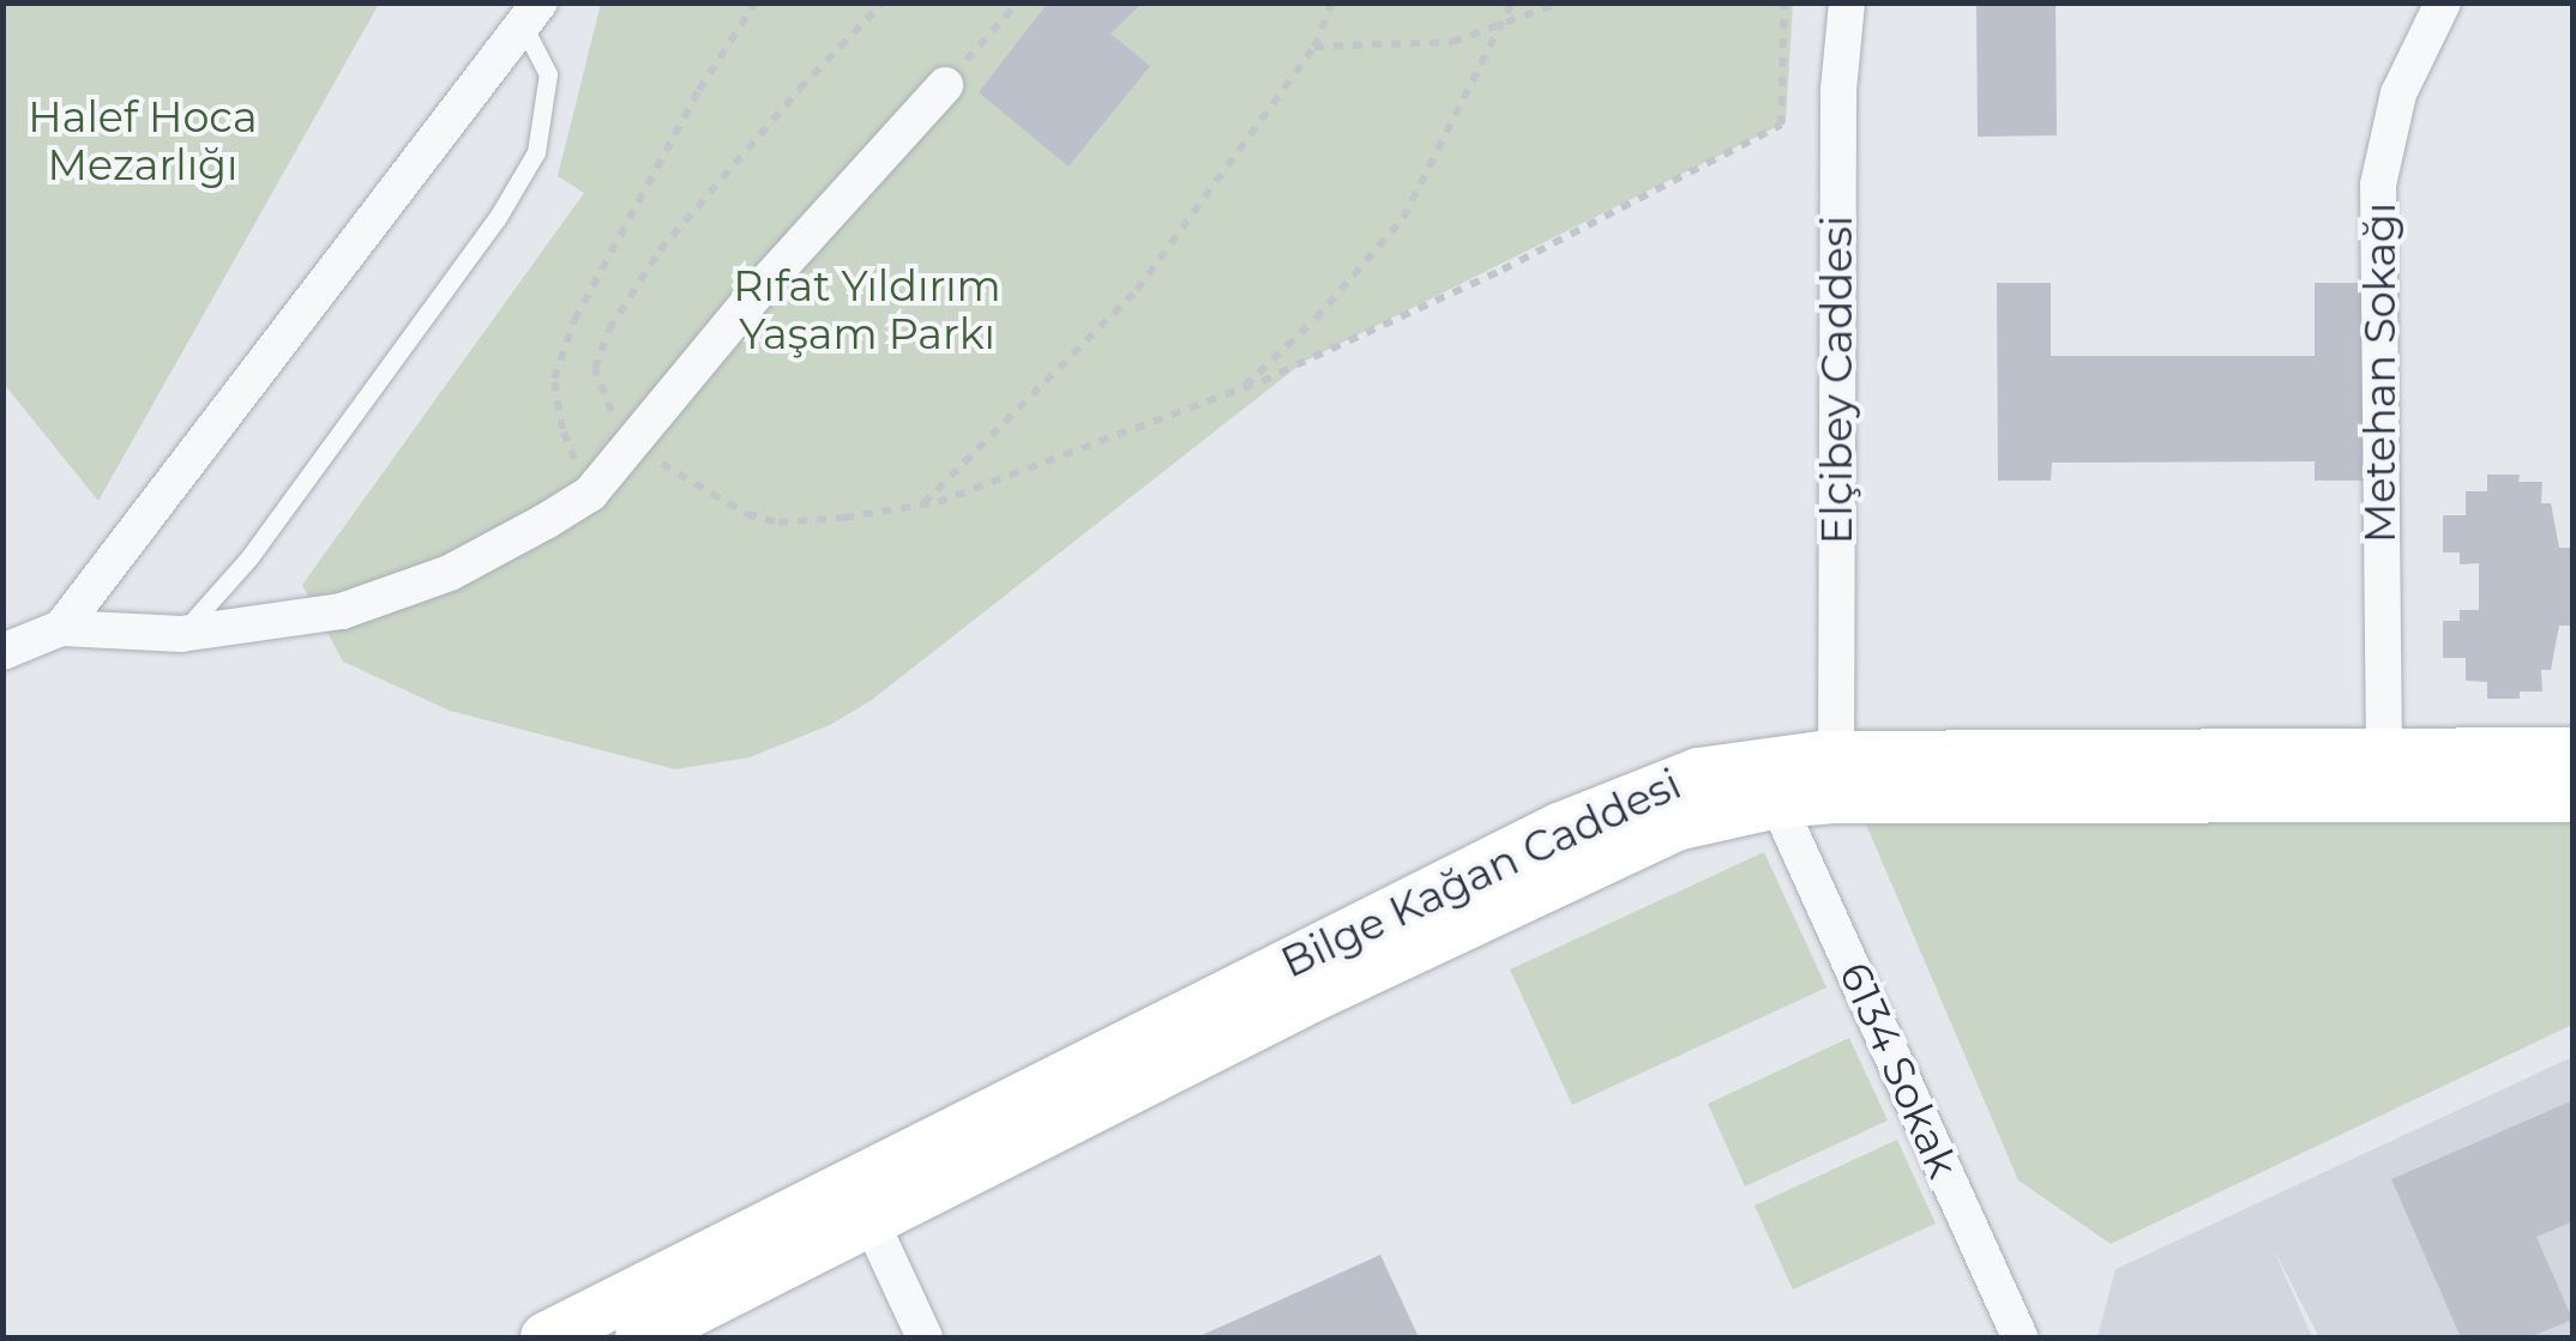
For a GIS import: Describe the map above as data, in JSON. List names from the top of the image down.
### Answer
{
  "streets": {
    "street": [
      "Metehan Sokağı",
      "Elçibey Caddesi",
      "Bilge Kağan Caddesi",
      "6134 Sokak"
    ]
  },
  "crossings": [
    ["Metehan Sokağı", "Bilge Kağan Caddesi"],
    ["Elçibey Caddesi", "Bilge Kağan Caddesi"],
    ["Bilge Kağan Caddesi", "6134 Sokak"]
  ],
  "parks": ["Halef Hoca Mezarlığı", "Rıfat Yıldırım Yaşam Parkı"]
}
